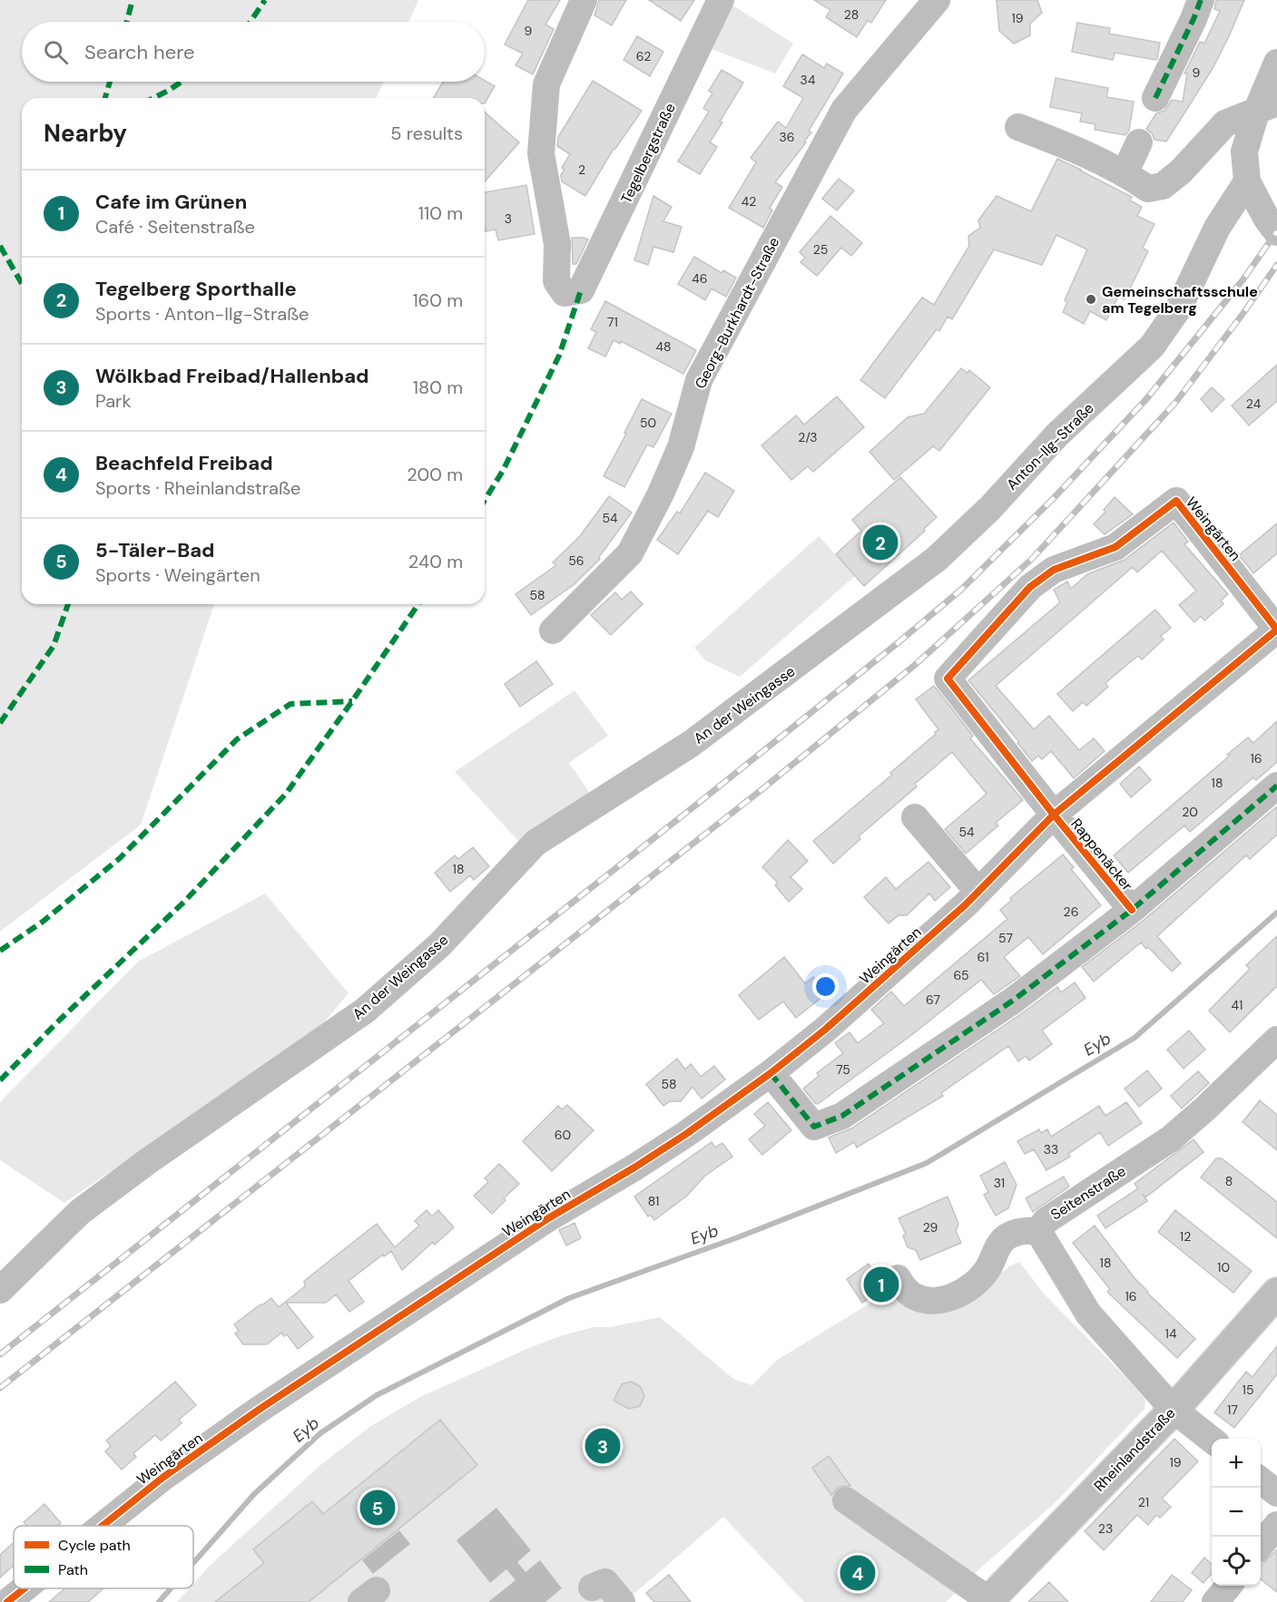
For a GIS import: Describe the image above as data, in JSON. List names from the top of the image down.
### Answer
{
  "streets": {
    "main road": ["Rheinlandstraße"],
    "street": [
      "Tegelbergstraße",
      "Georg-Burkhardt-Straße",
      "Anton-Ilg-Straße",
      "Weingärten",
      "An der Weingasse",
      "Rappenäcker",
      "Seitenstraße"
    ]
  },
  "crossings": [
    ["Anton-Ilg-Straße", "An der Weingasse"],
    ["Weingärten", "Rappenäcker"],
    ["Seitenstraße", "Rheinlandstraße"]
  ],
  "water": ["Eyb"],
  "places": ["Gemeinschaftsschule am Tegelberg"],
  "house_numbers": [
    "28",
    "19",
    "9",
    "62",
    "9",
    "34",
    "36",
    "2",
    "42",
    "3",
    "25",
    "46",
    "71",
    "48",
    "24",
    "50",
    "2/3",
    "54",
    "56",
    "58",
    "16",
    "18",
    "20",
    "54",
    "18",
    "26",
    "57",
    "61",
    "65",
    "67",
    "41",
    "75",
    "58",
    "60",
    "33",
    "8",
    "31",
    "81",
    "29",
    "12",
    "18",
    "10",
    "16",
    "14",
    "15",
    "17",
    "19",
    "21",
    "23"
  ],
  "legend": ["Cycle path", "Path"],
  "page": {
    "search": "Search here",
    "heading": ["Nearby", "5 results"],
    "list": [
      {
        "mark": "1",
        "name": "Cafe im Grünen",
        "note": "Café · Seitenstraße",
        "value": "110 m"
      },
      {
        "mark": "2",
        "name": "Tegelberg Sporthalle",
        "note": "Sports · Anton-Ilg-Straße",
        "value": "160 m"
      },
      {
        "mark": "3",
        "name": "Wölkbad Freibad/Hallenbad",
        "note": "Park",
        "value": "180 m"
      },
      {
        "mark": "4",
        "name": "Beachfeld Freibad",
        "note": "Sports · Rheinlandstraße",
        "value": "200 m"
      },
      {
        "mark": "5",
        "name": "5-Täler-Bad",
        "note": "Sports · Weingärten",
        "value": "240 m"
      }
    ],
    "pins": [
      "2",
      "1",
      "3",
      "5",
      "4"
    ],
    "map_buttons": ["+", "−"]
  }
}
